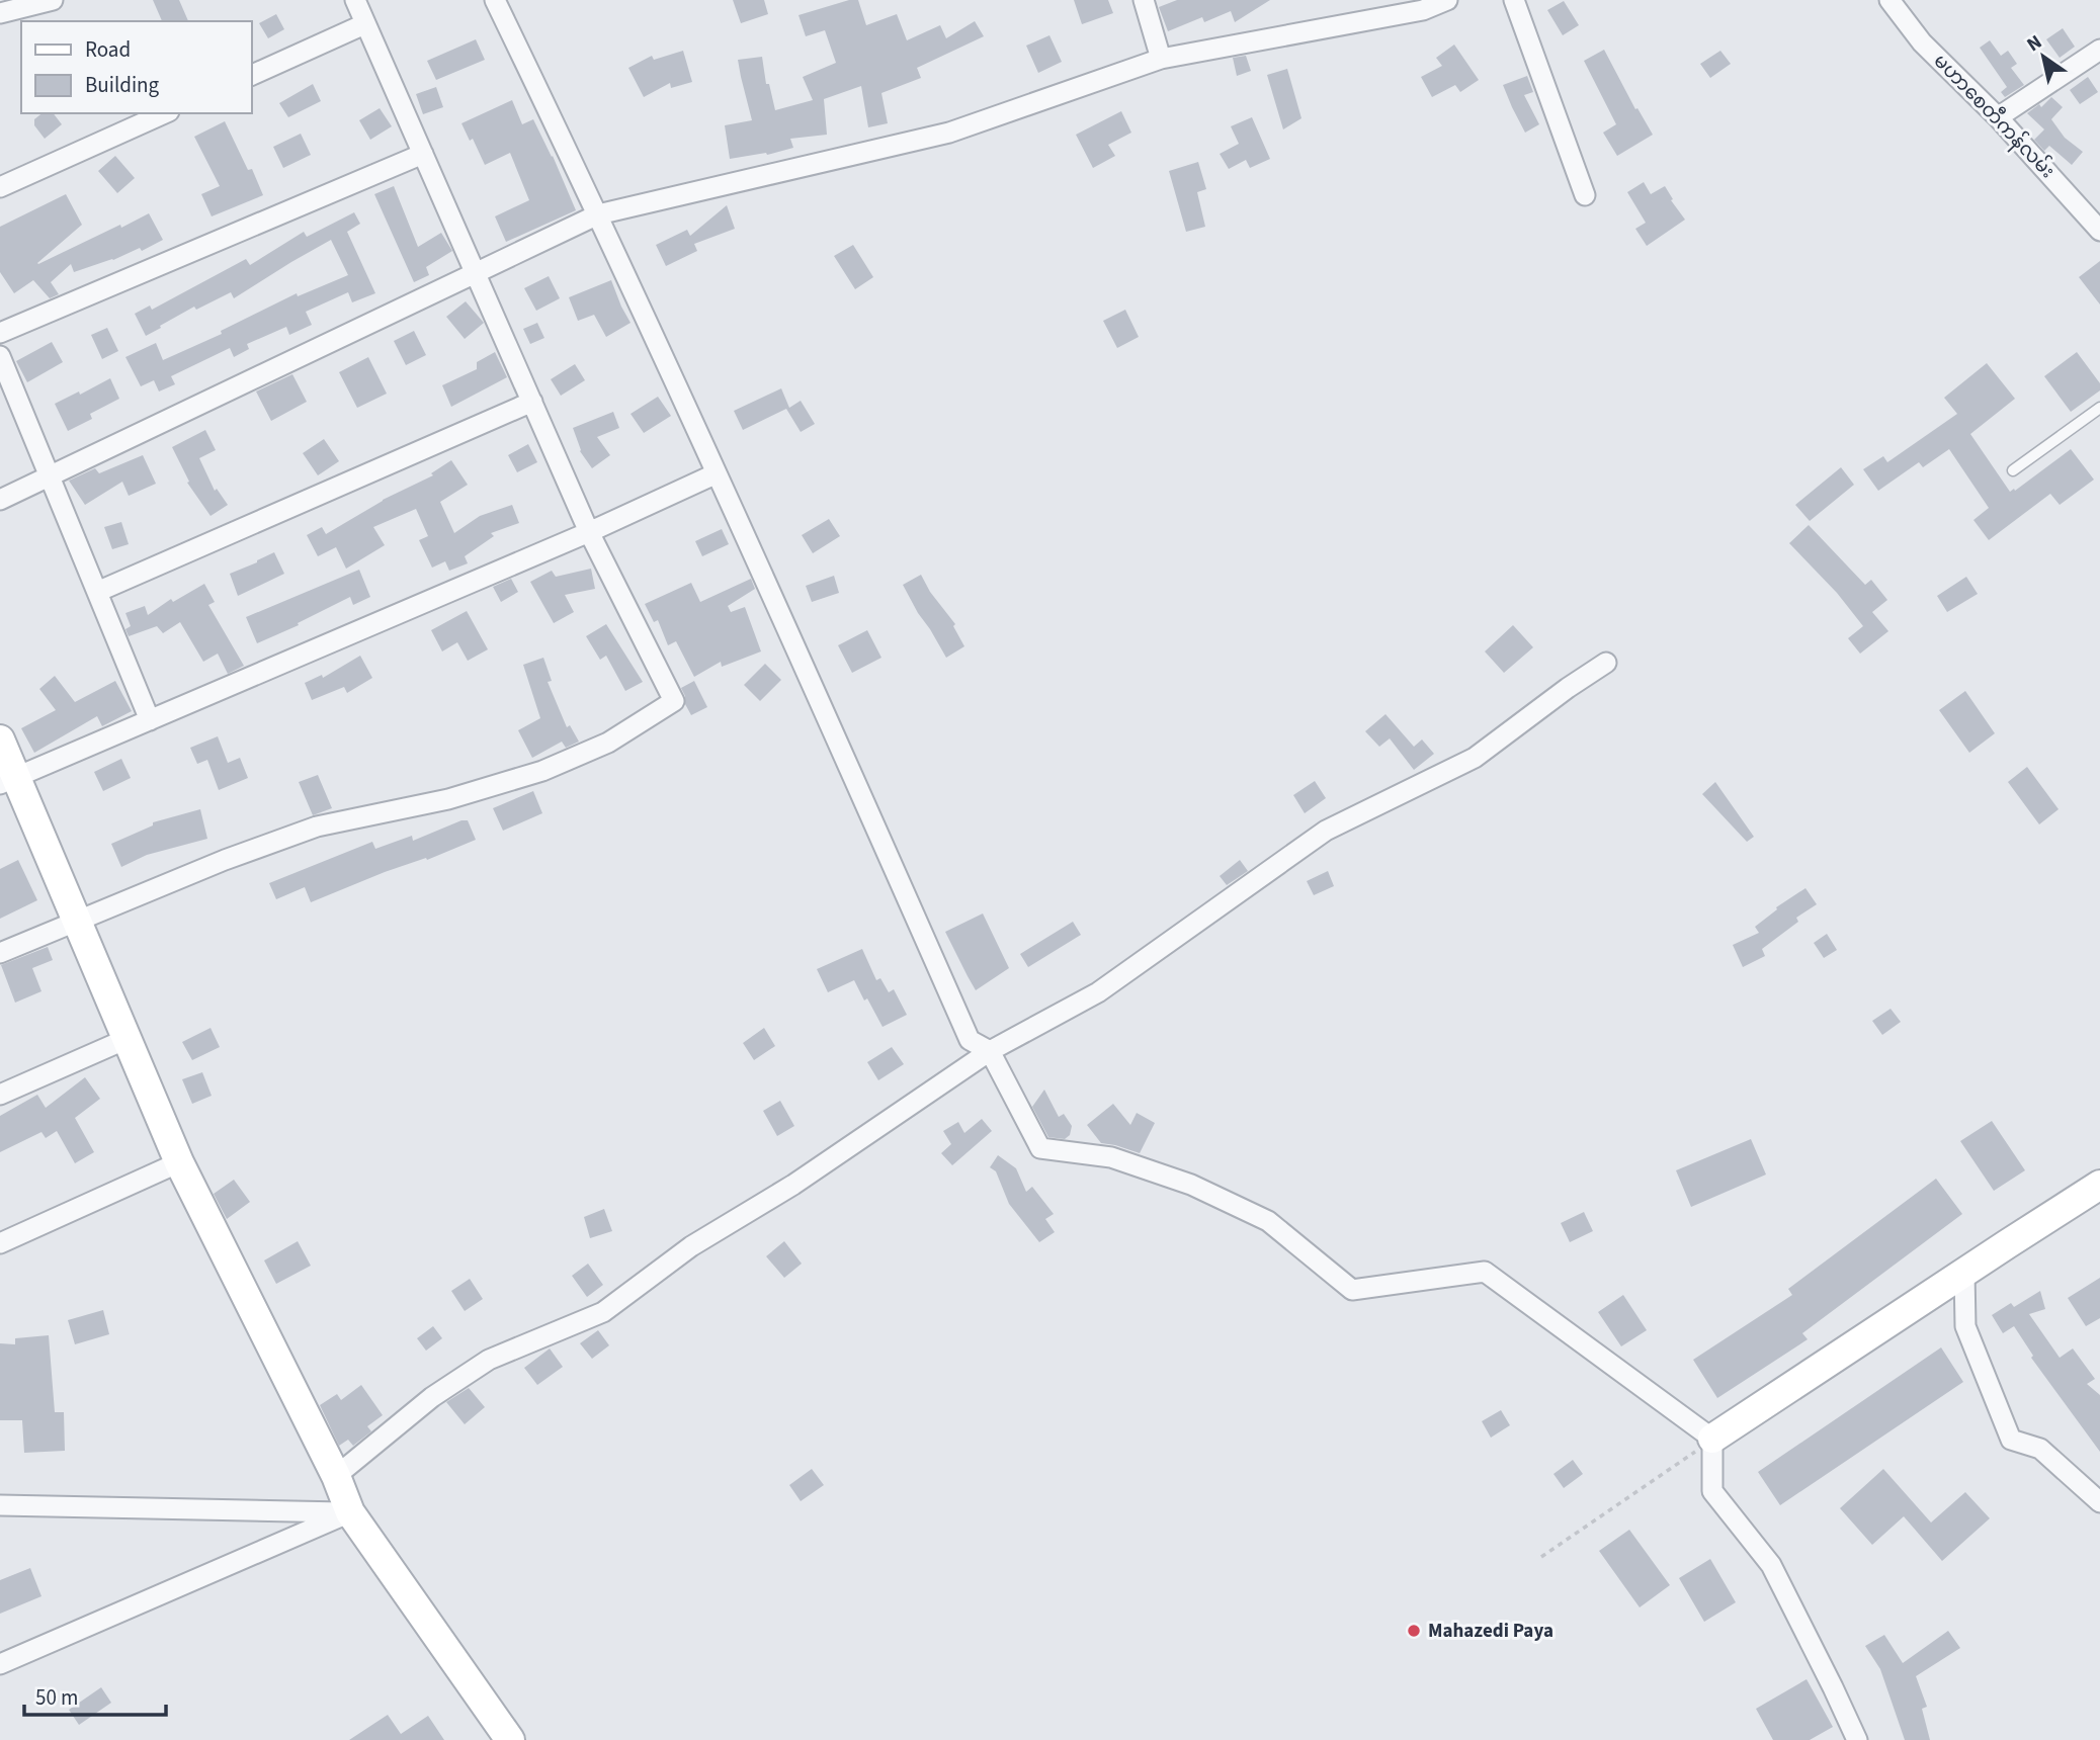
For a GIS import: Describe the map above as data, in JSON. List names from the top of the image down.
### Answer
{
  "streets": {
    "street": ["မဟာစေတီကန်လမ်း"]
  },
  "places": ["Mahazedi Paya"],
  "legend": ["Road", "Building"],
  "scale_bar": "50 m",
  "north": "top left"
}
